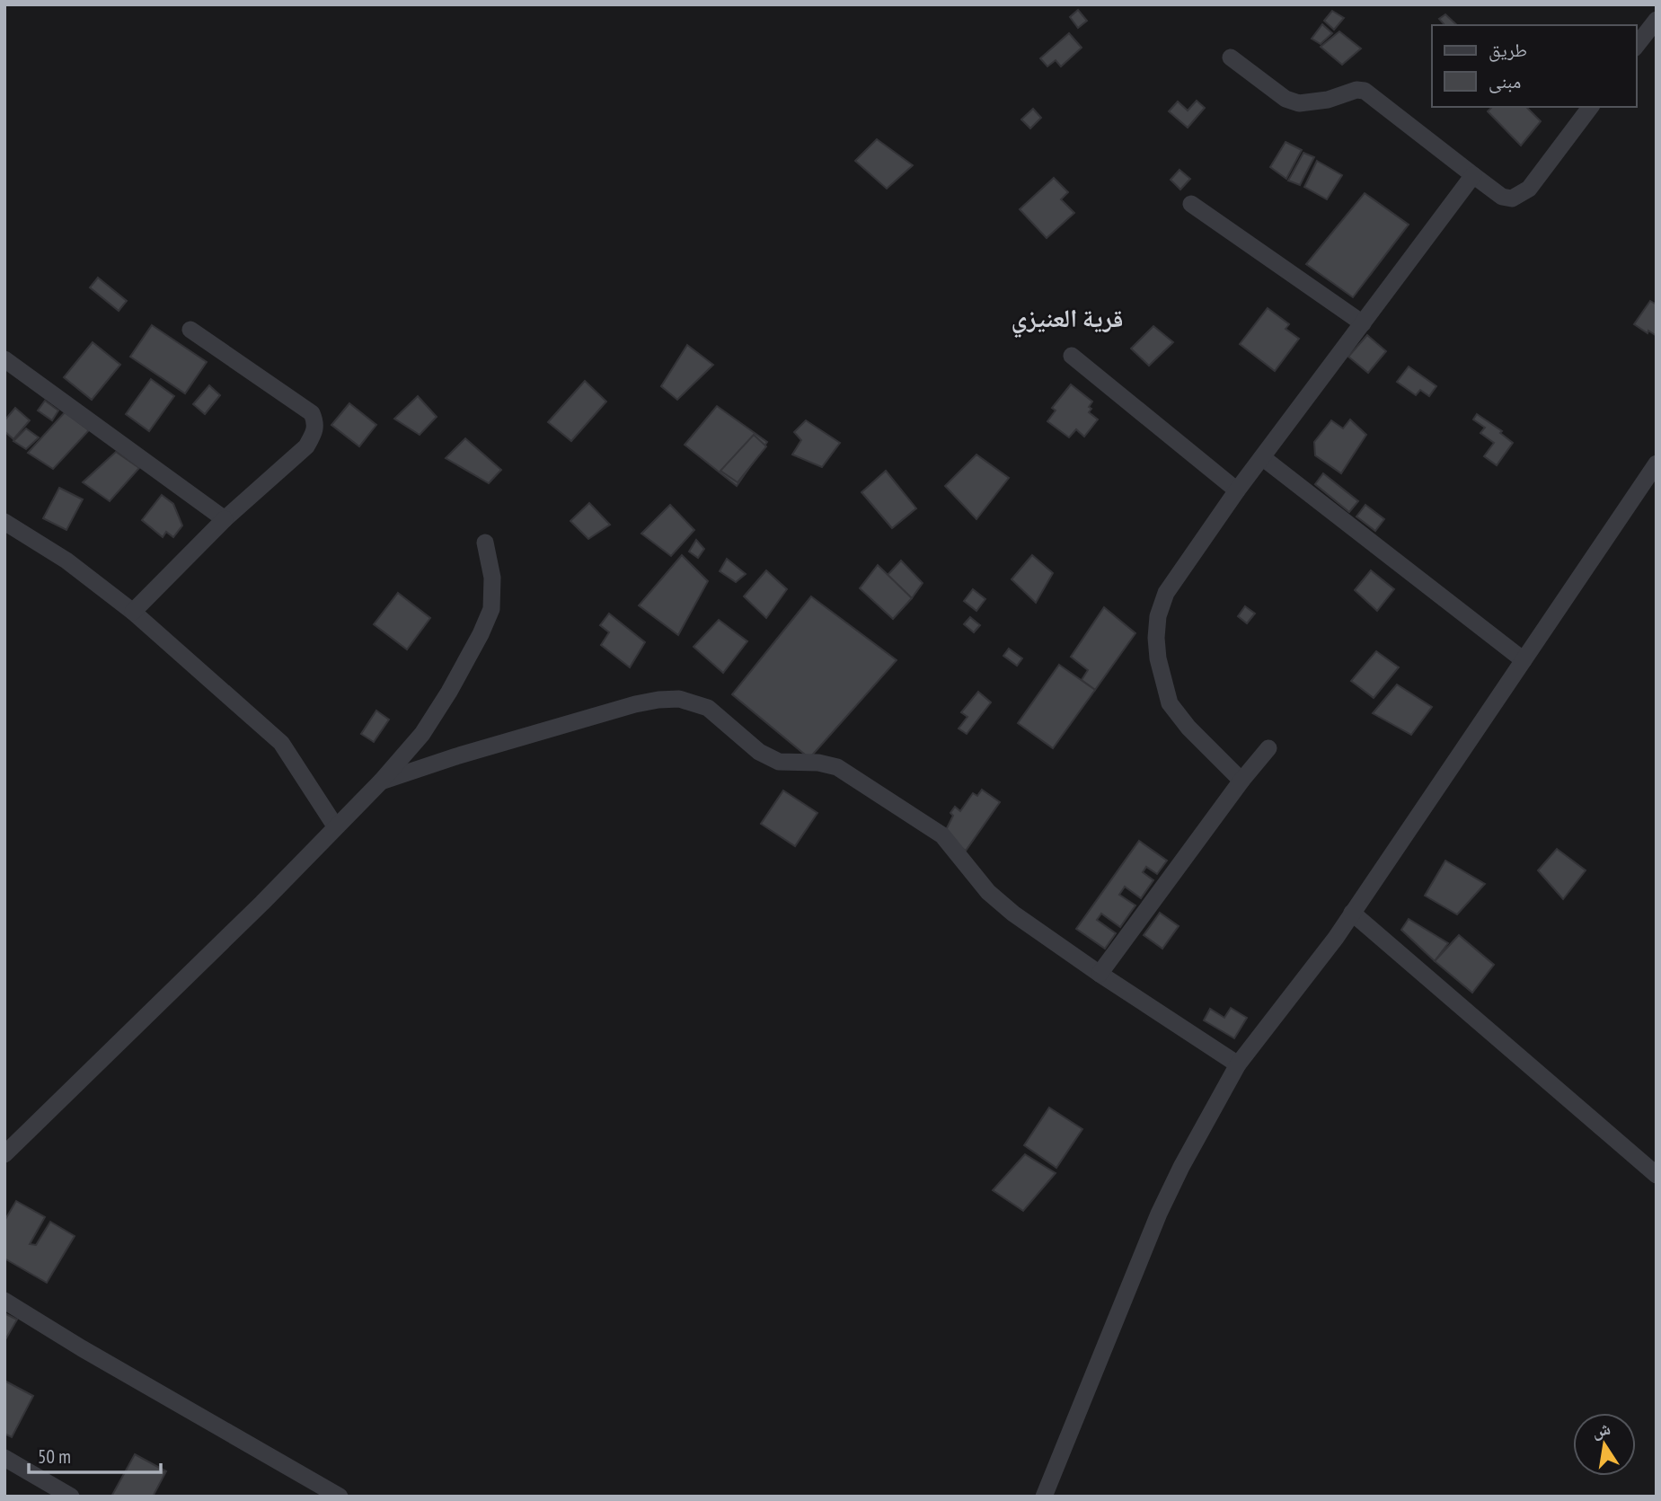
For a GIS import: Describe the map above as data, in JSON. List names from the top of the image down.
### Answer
{
  "districts": ["قرية العنيزي"],
  "legend": ["طريق", "مبنى"],
  "scale_bar": "50 m",
  "north": "top"
}
